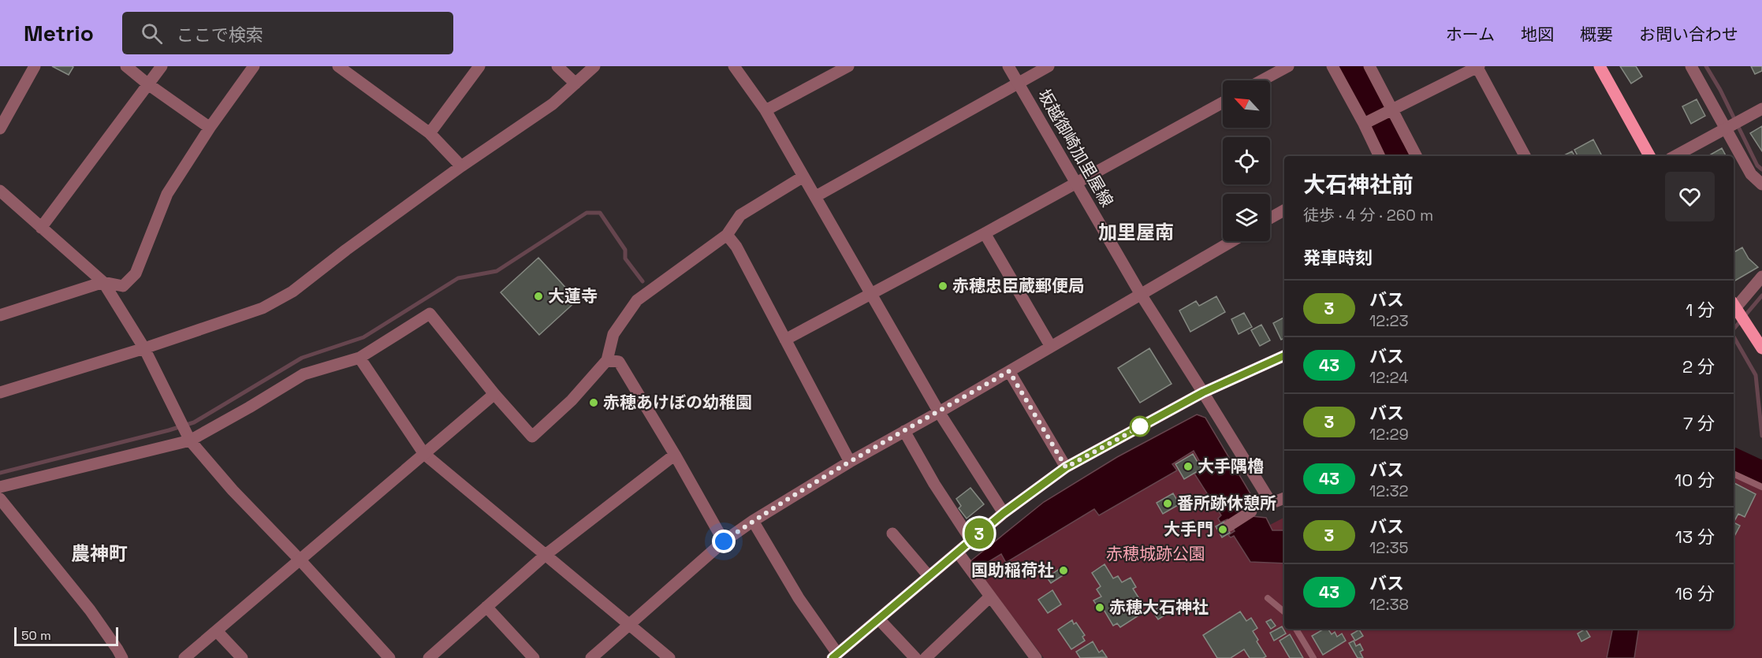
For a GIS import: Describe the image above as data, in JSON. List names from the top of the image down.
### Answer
{
  "streets": {
    "street": ["坂越御崎加里屋線"]
  },
  "districts": ["加里屋南", "農神町"],
  "parks": ["赤穂城跡公園"],
  "places": [
    "赤穂忠臣蔵郵便局",
    "大蓮寺",
    "赤穂あけぼの幼稚園",
    "大手隅櫓",
    "番所跡休憩所",
    "大手門",
    "国助稲荷社",
    "赤穂大石神社"
  ],
  "lines": ["bus line 3"],
  "scale_bar": "50 m",
  "north": "top left",
  "page": {
    "header": "Metrio",
    "search": "ここで検索",
    "nav": [
      "ホーム",
      "地図",
      "概要",
      "お問い合わせ"
    ],
    "on_map": "3",
    "heading": [
      ["大石神社前", "徒歩 · 4 分 · 260 m"],
      "発車時刻"
    ],
    "list": [
      {
        "mark": "3",
        "name": "バス",
        "note": "12:23",
        "value": "1 分"
      },
      {
        "mark": "43",
        "name": "バス",
        "note": "12:24",
        "value": "2 分"
      },
      {
        "mark": "3",
        "name": "バス",
        "note": "12:29",
        "value": "7 分"
      },
      {
        "mark": "43",
        "name": "バス",
        "note": "12:32",
        "value": "10 分"
      },
      {
        "mark": "3",
        "name": "バス",
        "note": "12:35",
        "value": "13 分"
      },
      {
        "mark": "43",
        "name": "バス",
        "note": "12:38",
        "value": "16 分"
      }
    ],
    "scale": "50 m"
  }
}
